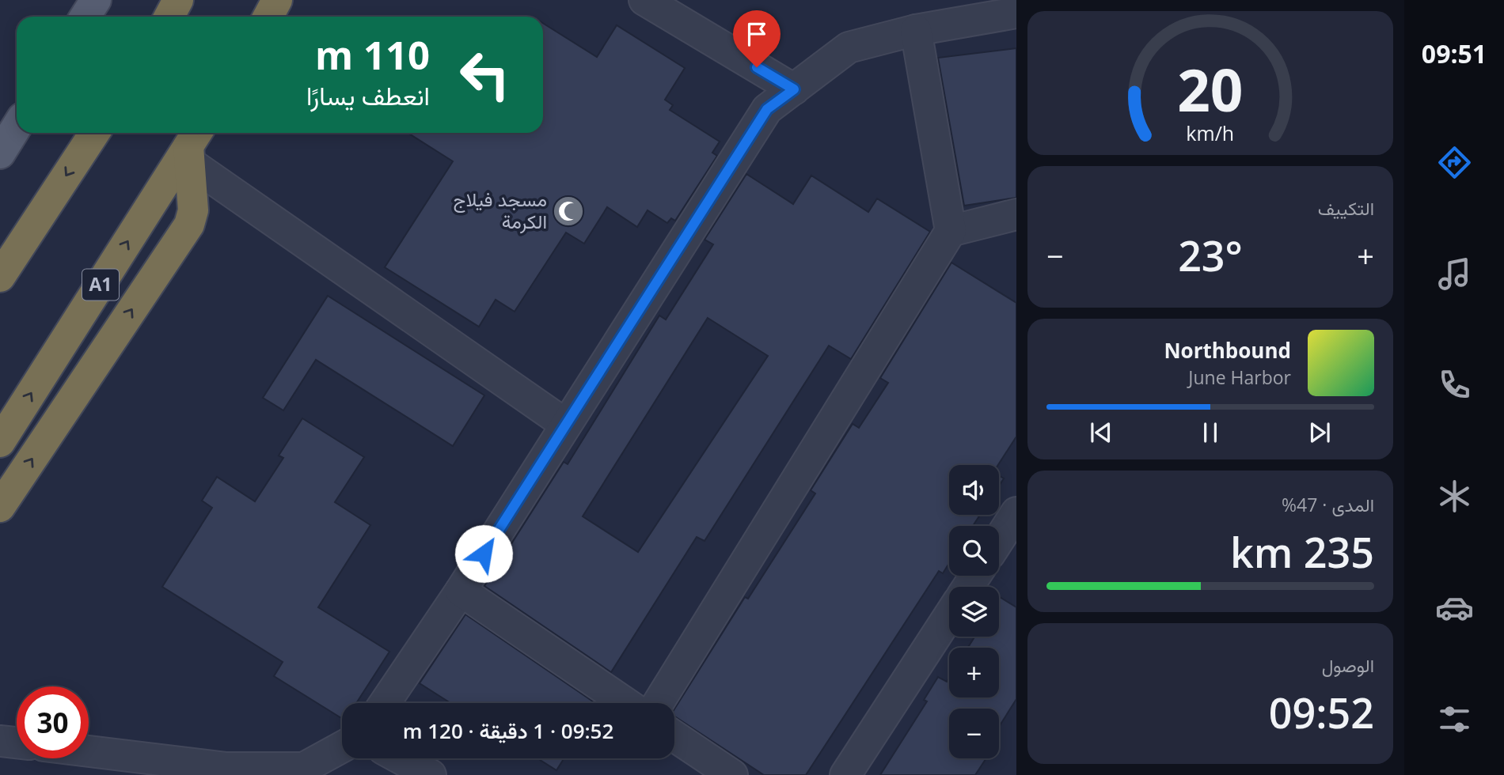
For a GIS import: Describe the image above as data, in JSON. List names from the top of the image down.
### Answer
{
  "streets": {
    "highway": ["A1"]
  },
  "places": {
    "mosque": ["مسجد فيلاج الكرمة"]
  },
  "page": {
    "tabs": "09:51",
    "turn": ["110 m", "انعطف يسارًا"],
    "tile": [
      "التكييف",
      ["المدى · 47%", "235 km"],
      ["الوصول", "09:52"]
    ],
    "heat": ["−", "23°", "+"],
    "song": ["Northbound", "June Harbor"],
    "map_buttons": ["+", "−"],
    "limit": "30",
    "trip": "09:52 · 1 دقيقة · 120 m",
    "gauge": ["20", "km/h"]
  }
}
